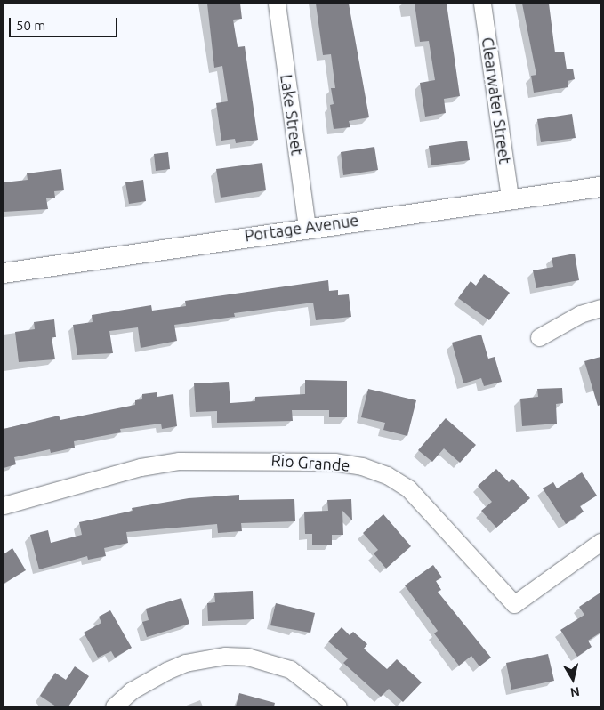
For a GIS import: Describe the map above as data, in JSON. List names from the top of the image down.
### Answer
{
  "streets": {
    "street": [
      "Clearwater Street",
      "Lake Street",
      "Portage Avenue",
      "Rio Grande"
    ]
  },
  "crossings": [
    ["Clearwater Street", "Portage Avenue"],
    ["Lake Street", "Portage Avenue"]
  ],
  "scale_bar": "50 m",
  "north": "bottom"
}
